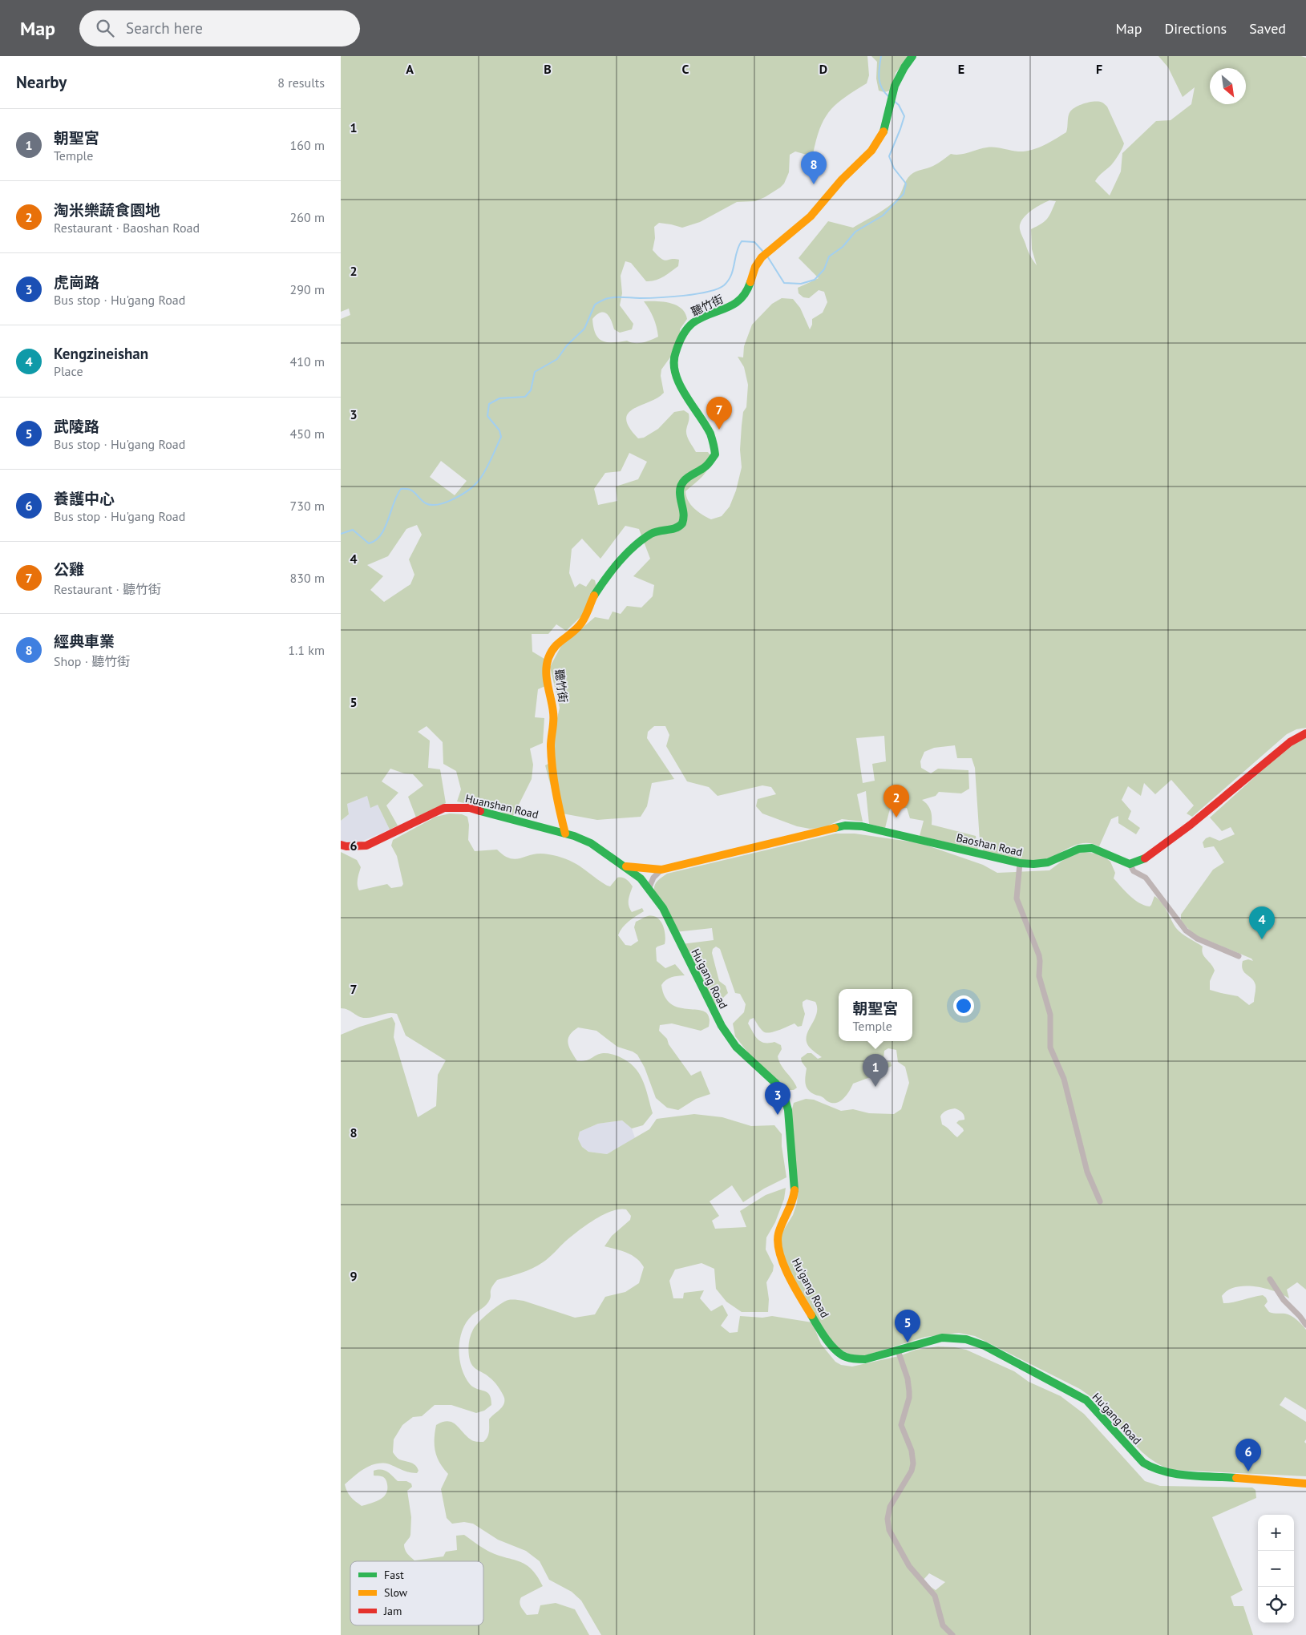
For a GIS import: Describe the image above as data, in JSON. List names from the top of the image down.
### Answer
{
  "streets": {
    "street": [
      "聽竹街",
      "Huanshan Road",
      "Baoshan Road",
      "Hu'gang Road"
    ]
  },
  "crossings": [
    ["聽竹街", "Huanshan Road"],
    ["Huanshan Road", "Baoshan Road"],
    ["Huanshan Road", "Hu'gang Road"]
  ],
  "legend": ["Fast", "Slow", "Jam"],
  "north": "bottom right",
  "page": {
    "header": "Map",
    "search": "Search here",
    "nav": ["Map", "Directions", "Saved"],
    "heading": ["Nearby", "8 results"],
    "list": [
      {
        "mark": "1",
        "name": "朝聖宮",
        "note": "Temple",
        "value": "160 m"
      },
      {
        "mark": "2",
        "name": "淘米樂蔬食園地",
        "note": "Restaurant · Baoshan Road",
        "value": "260 m"
      },
      {
        "mark": "3",
        "name": "虎崗路",
        "note": "Bus stop · Hu'gang Road",
        "value": "290 m"
      },
      {
        "mark": "4",
        "name": "Kengzineishan",
        "note": "Place",
        "value": "410 m"
      },
      {
        "mark": "5",
        "name": "武陵路",
        "note": "Bus stop · Hu'gang Road",
        "value": "450 m"
      },
      {
        "mark": "6",
        "name": "養護中心",
        "note": "Bus stop · Hu'gang Road",
        "value": "730 m"
      },
      {
        "mark": "7",
        "name": "公雞",
        "note": "Restaurant · 聽竹街",
        "value": "830 m"
      },
      {
        "mark": "8",
        "name": "經典車業",
        "note": "Shop · 聽竹街",
        "value": "1.1 km"
      }
    ],
    "pins": [
      "8",
      "7",
      "2",
      "4",
      "1",
      "3",
      "5",
      "6"
    ],
    "popup": ["朝聖宮", "Temple"],
    "map_buttons": ["+", "−"]
  },
  "grid": {
    "columns": [
      "A",
      "B",
      "C",
      "D",
      "E",
      "F"
    ],
    "rows": [
      "1",
      "2",
      "3",
      "4",
      "5",
      "6",
      "7",
      "8",
      "9"
    ]
  }
}
